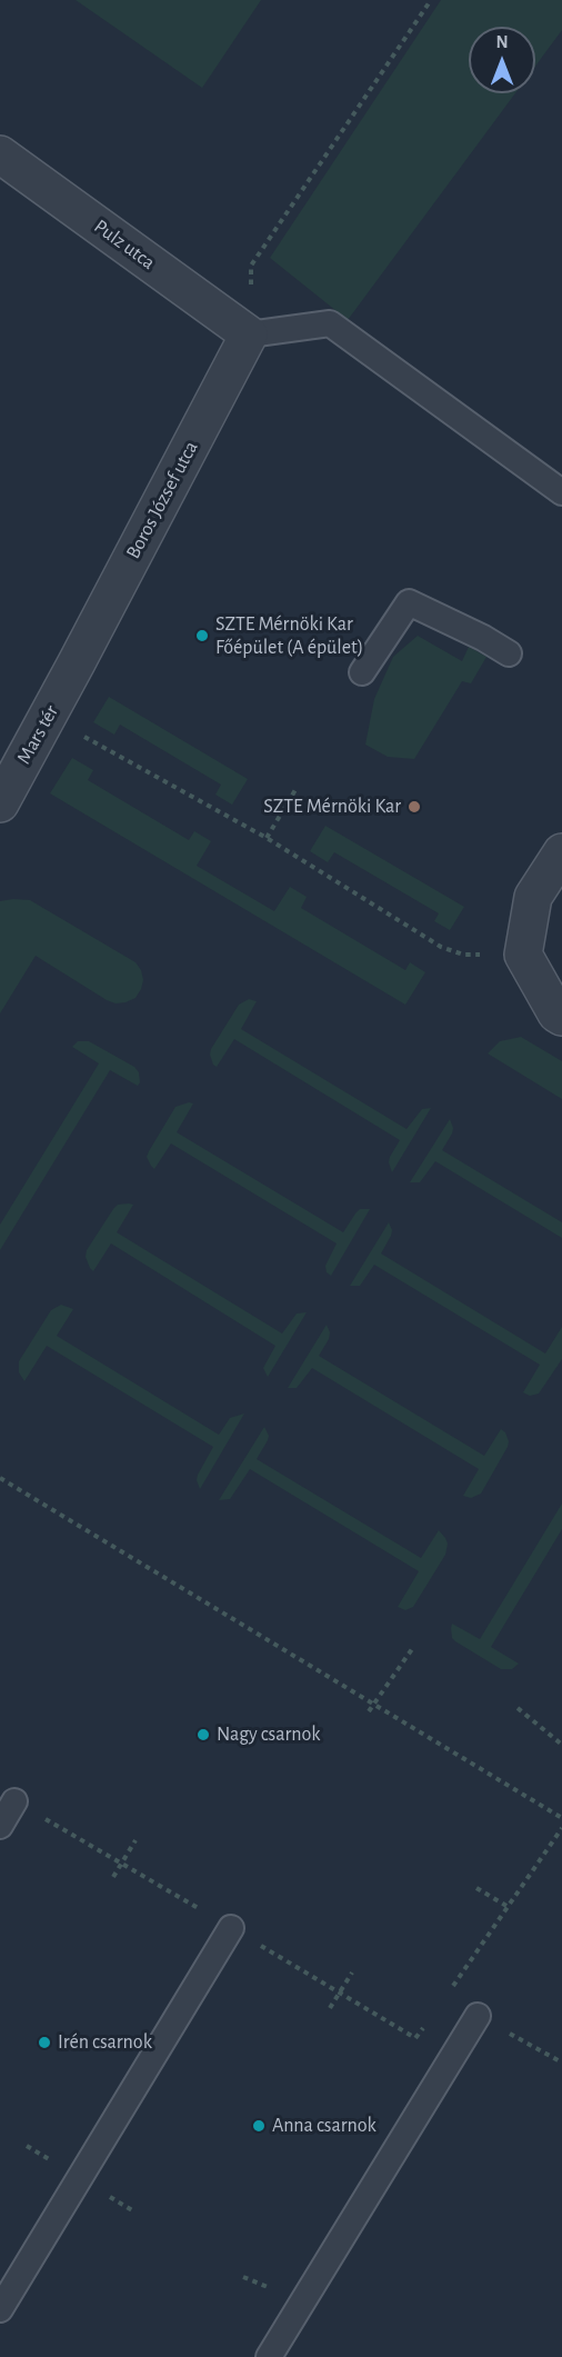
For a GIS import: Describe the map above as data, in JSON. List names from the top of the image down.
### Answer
{
  "streets": {
    "street": ["Pulz utca", "Boros József utca", "Mars tér"]
  },
  "crossings": [
    ["Pulz utca", "Boros József utca"],
    ["Boros József utca", "Mars tér"]
  ],
  "places": [
    "SZTE Mérnöki Kar Főépület (A épület)",
    "SZTE Mérnöki Kar",
    "Nagy csarnok",
    "Irén csarnok",
    "Anna csarnok"
  ],
  "north": "top"
}
